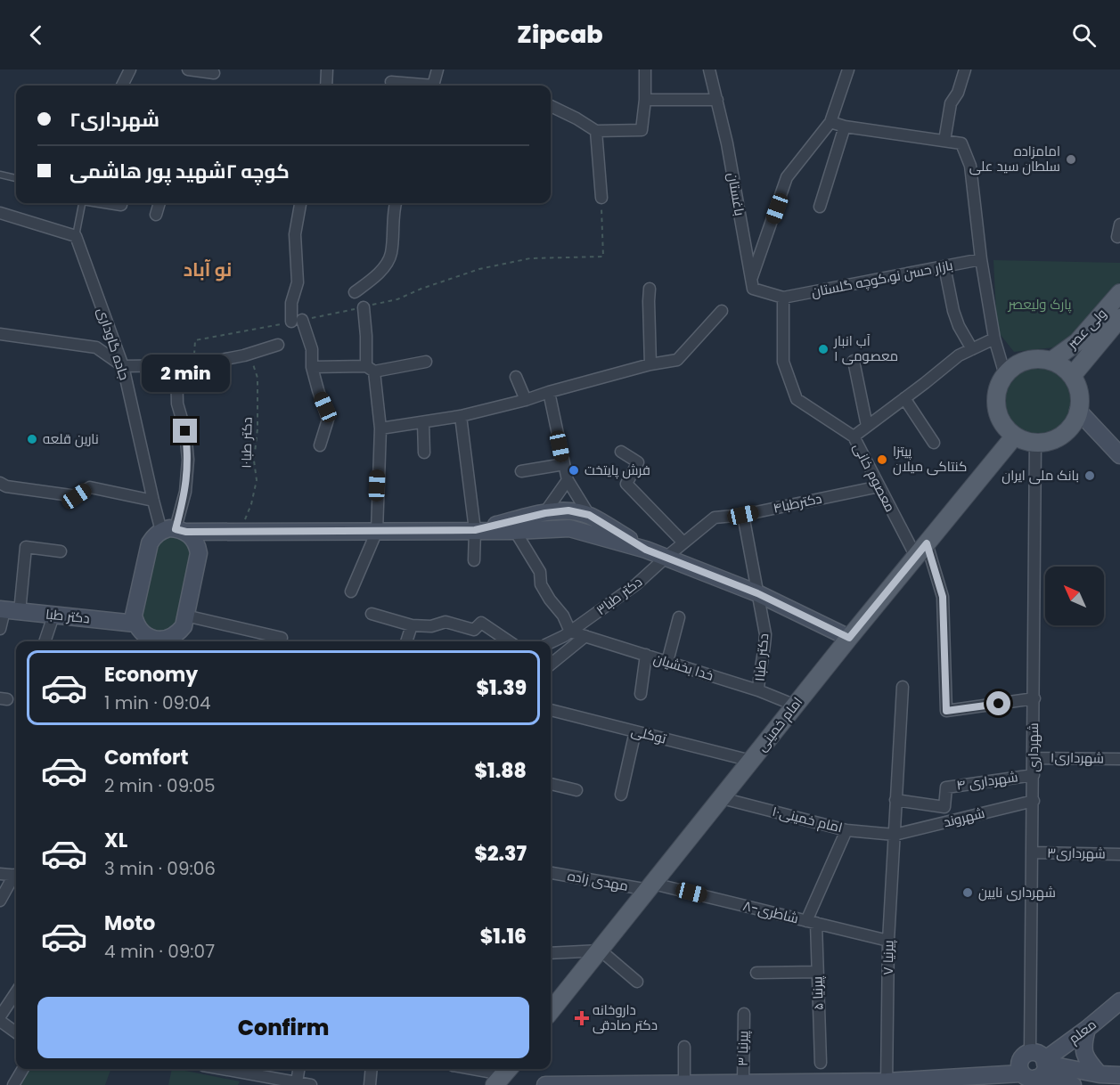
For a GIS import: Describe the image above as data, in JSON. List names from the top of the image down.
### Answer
{
  "streets": {
    "main road": ["ولی عصر", "امام خمینی"],
    "street": [
      "باغستان",
      "بازار حسن نو،کوچه گلستان",
      "جاده گاوداری",
      "معصوم خانی",
      "دکترطبا۴",
      "دکتر طبا۳",
      "دکتر طبا",
      "دکتر طبا۱",
      "خدا بخشیان",
      "توکلی",
      "شهرداری",
      "شهرداری۱",
      "شهرداری ۴",
      "شهروند",
      "امام خمینی۱۰",
      "شهرداری۳",
      "مهدی زاده",
      "۸-شاطری",
      "پیرنیا ۷",
      "پیرنیا ۵",
      "معلم",
      "پیرنیا ۳"
    ],
    "path": ["دکتر طبا۱۰"]
  },
  "crossings": [
    ["بازار حسن نو،کوچه گلستان", "معصوم خانی"],
    ["ولی عصر", "امام خمینی"],
    ["ولی عصر", "شهرداری"],
    ["معصوم خانی", "دکترطبا۴"],
    ["معصوم خانی", "امام خمینی"],
    ["معصوم خانی", "شهرداری"],
    ["دکترطبا۴", "دکتر طبا۳"],
    ["دکترطبا۴", "دکتر طبا۱"],
    ["دکتر طبا۳", "خدا بخشیان"],
    ["دکتر طبا۱", "خدا بخشیان"],
    ["خدا بخشیان", "امام خمینی"],
    ["امام خمینی", "توکلی"],
    ["امام خمینی", "شهرداری"],
    ["امام خمینی", "امام خمینی۱۰"],
    ["امام خمینی", "مهدی زاده"],
    ["امام خمینی", "۸-شاطری"],
    ["شهرداری", "شهرداری۱"],
    ["شهرداری", "شهرداری ۴"],
    ["شهرداری", "شهروند"],
    ["شهرداری", "شهرداری۳"],
    ["شهرداری", "معلم"],
    ["شهرداری ۴", "پیرنیا ۷"],
    ["شهروند", "امام خمینی۱۰"],
    ["شهروند", "پیرنیا ۷"],
    ["امام خمینی۱۰", "پیرنیا ۷"],
    ["مهدی زاده", "۸-شاطری"],
    ["۸-شاطری", "پیرنیا ۷"],
    ["۸-شاطری", "پیرنیا ۵"]
  ],
  "districts": ["نو آباد"],
  "parks": ["پارک ولیعصر"],
  "places": {
    "other": [
      "امامزاده سلطان سید علی",
      "آب انبار معصومی ۱",
      "نارین قلعه",
      "پیتزا کنتاکی میلان",
      "فرش پایتخت",
      "بانک ملی ایران",
      "شهرداری نایین"
    ],
    "health": ["داروخانه دکتر صادقی"]
  },
  "north": "top left",
  "page": {
    "header": "Zipcab",
    "banner": ["شهرداری۲", "کوچه ۲شهید پور هاشمی"],
    "bubble": "2 min",
    "list": [
      {
        "name": "Economy",
        "note": "1 min · 09:04",
        "value": "$1.39"
      },
      {
        "name": "Comfort",
        "note": "2 min · 09:05",
        "value": "$1.88"
      },
      {
        "name": "XL",
        "note": "3 min · 09:06",
        "value": "$2.37"
      },
      {
        "name": "Moto",
        "note": "4 min · 09:07",
        "value": "$1.16"
      }
    ],
    "buttons": "Confirm"
  }
}
